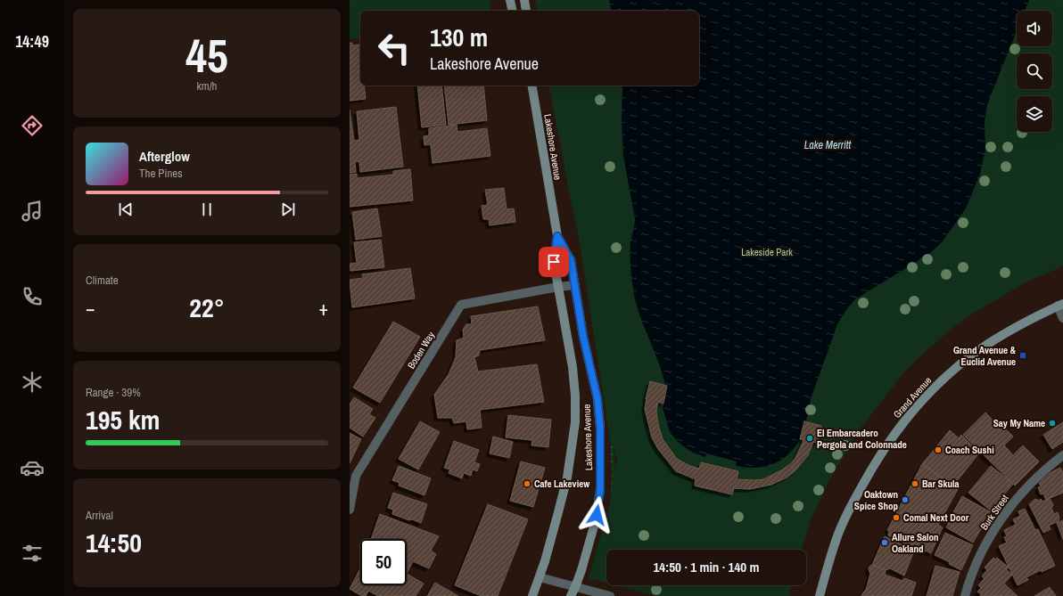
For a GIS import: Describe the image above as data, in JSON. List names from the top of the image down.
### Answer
{
  "streets": {
    "main road": ["Lakeshore Avenue", "Grand Avenue"],
    "street": ["Boden Way", "Burk Street"]
  },
  "crossings": [
    ["Lakeshore Avenue", "Boden Way"]
  ],
  "water": ["Lake Merritt"],
  "parks": ["Lakeside Park"],
  "places": {
    "transit": ["Grand Avenue & Euclid Avenue"],
    "other": [
      "Say My Name",
      "El Embarcadero Pergola and Colonnade",
      "Coach Sushi",
      "Cafe Lakeview",
      "Bar Skula",
      "Oaktown Spice Shop",
      "Comal Next Door",
      "Allure Salon Oakland"
    ]
  },
  "page": {
    "tabs": "14:49",
    "tile": [
      ["45", "km/h"],
      "Climate",
      ["Range · 39%", "195 km"],
      ["Arrival", "14:50"]
    ],
    "turn": ["130 m", "Lakeshore Avenue"],
    "song": ["Afterglow", "The Pines"],
    "heat": ["−", "22°", "+"],
    "limit": "50",
    "trip": "14:50 · 1 min · 140 m"
  }
}
